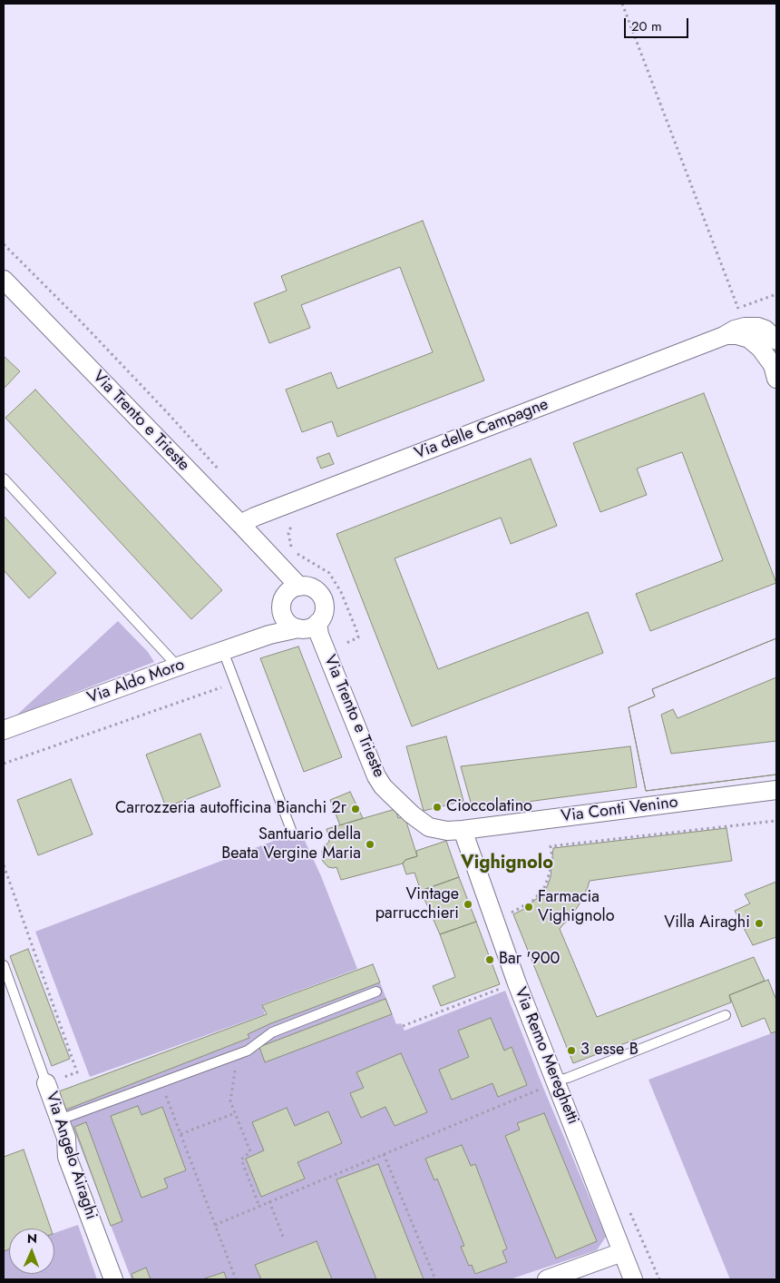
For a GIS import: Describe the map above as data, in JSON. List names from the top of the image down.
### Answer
{
  "streets": {
    "street": [
      "Via Trento e Trieste",
      "Via delle Campagne",
      "Via Aldo Moro",
      "Via Conti Venino",
      "Via Remo Mereghetti",
      "Via Angelo Airaghi"
    ]
  },
  "crossings": [
    ["Via Trento e Trieste", "Via delle Campagne"],
    ["Via Trento e Trieste", "Via Aldo Moro"],
    ["Via Trento e Trieste", "Via Conti Venino"],
    ["Via Trento e Trieste", "Via Remo Mereghetti"],
    ["Via Conti Venino", "Via Remo Mereghetti"]
  ],
  "districts": ["Vighignolo"],
  "places": [
    "Cioccolatino",
    "Carrozzeria autofficina Bianchi 2r",
    "Santuario della Beata Vergine Maria",
    "Vintage parrucchieri",
    "Farmacia Vighignolo",
    "Villa Airaghi",
    "Bar '900",
    "3 esse B"
  ],
  "scale_bar": "20 m",
  "north": "top"
}
